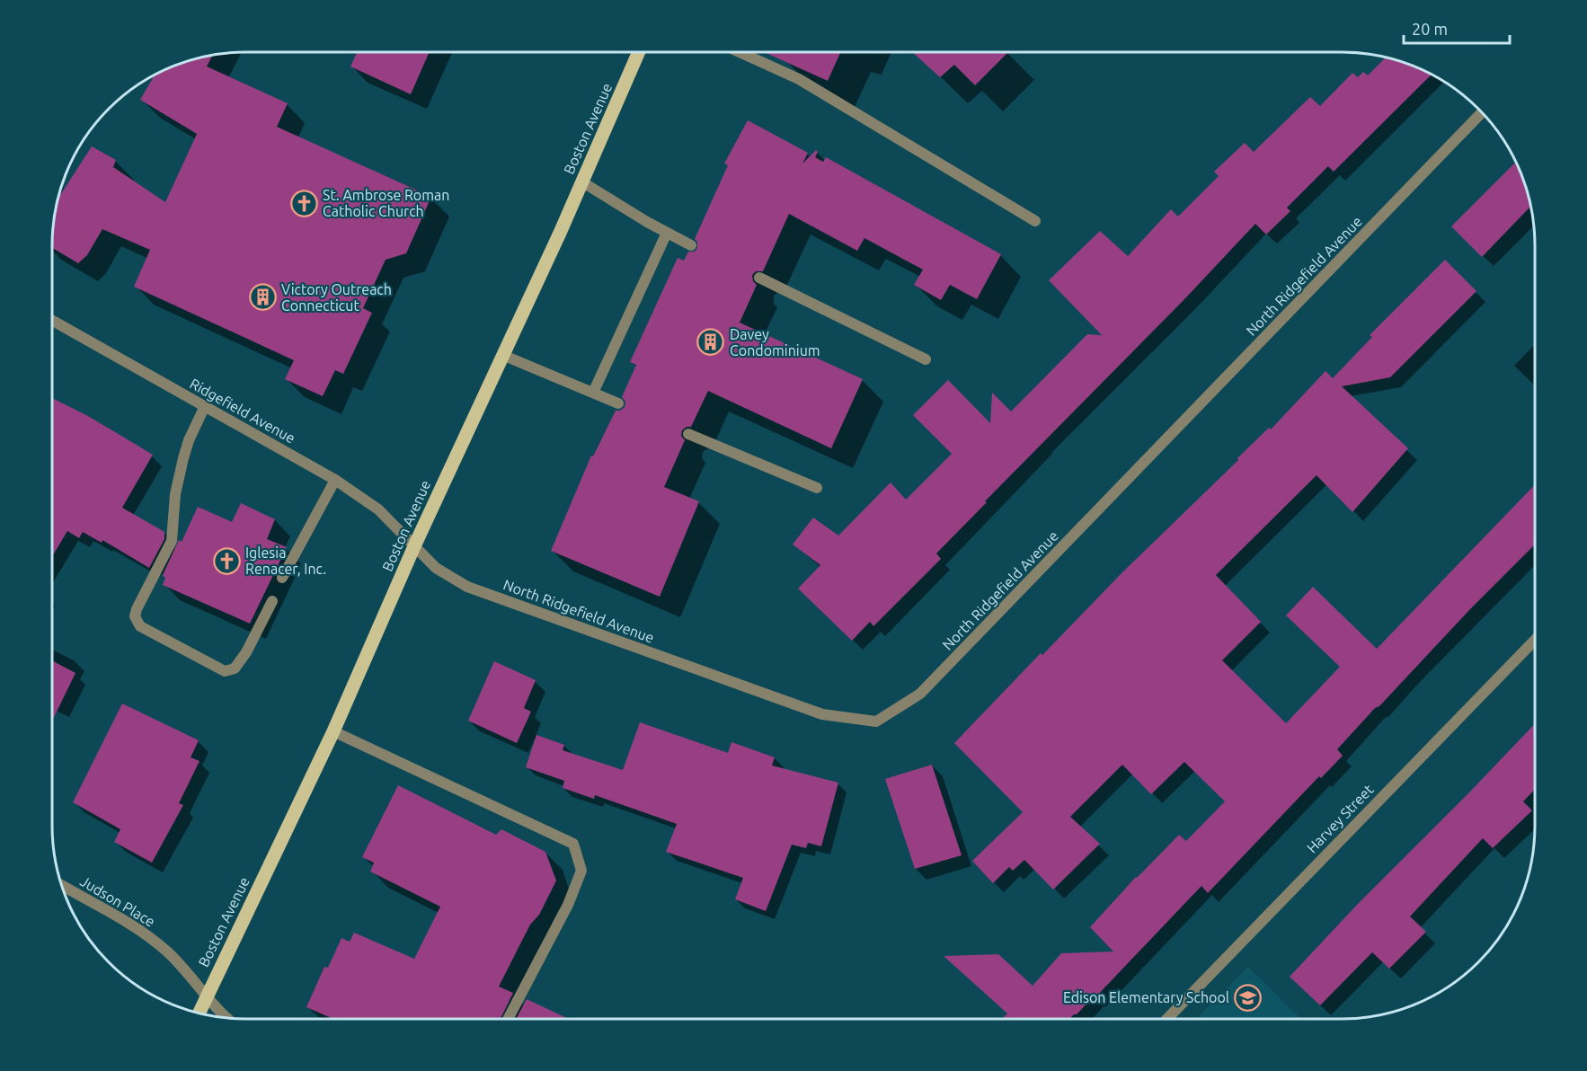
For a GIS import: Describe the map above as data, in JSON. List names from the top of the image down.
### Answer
{
  "streets": {
    "main road": ["Boston Avenue"],
    "street": [
      "North Ridgefield Avenue",
      "Ridgefield Avenue",
      "Harvey Street",
      "Judson Place"
    ]
  },
  "crossings": [
    ["Boston Avenue", "North Ridgefield Avenue"],
    ["Boston Avenue", "Ridgefield Avenue"],
    ["Boston Avenue", "Judson Place"],
    ["North Ridgefield Avenue", "Ridgefield Avenue"]
  ],
  "places": {
    "church": ["St. Ambrose Roman Catholic Church", "Iglesia Renacer, Inc."],
    "building": ["Victory Outreach Connecticut", "Davey Condominium"],
    "school or university": ["Edison Elementary School"]
  },
  "scale_bar": "20 m"
}
